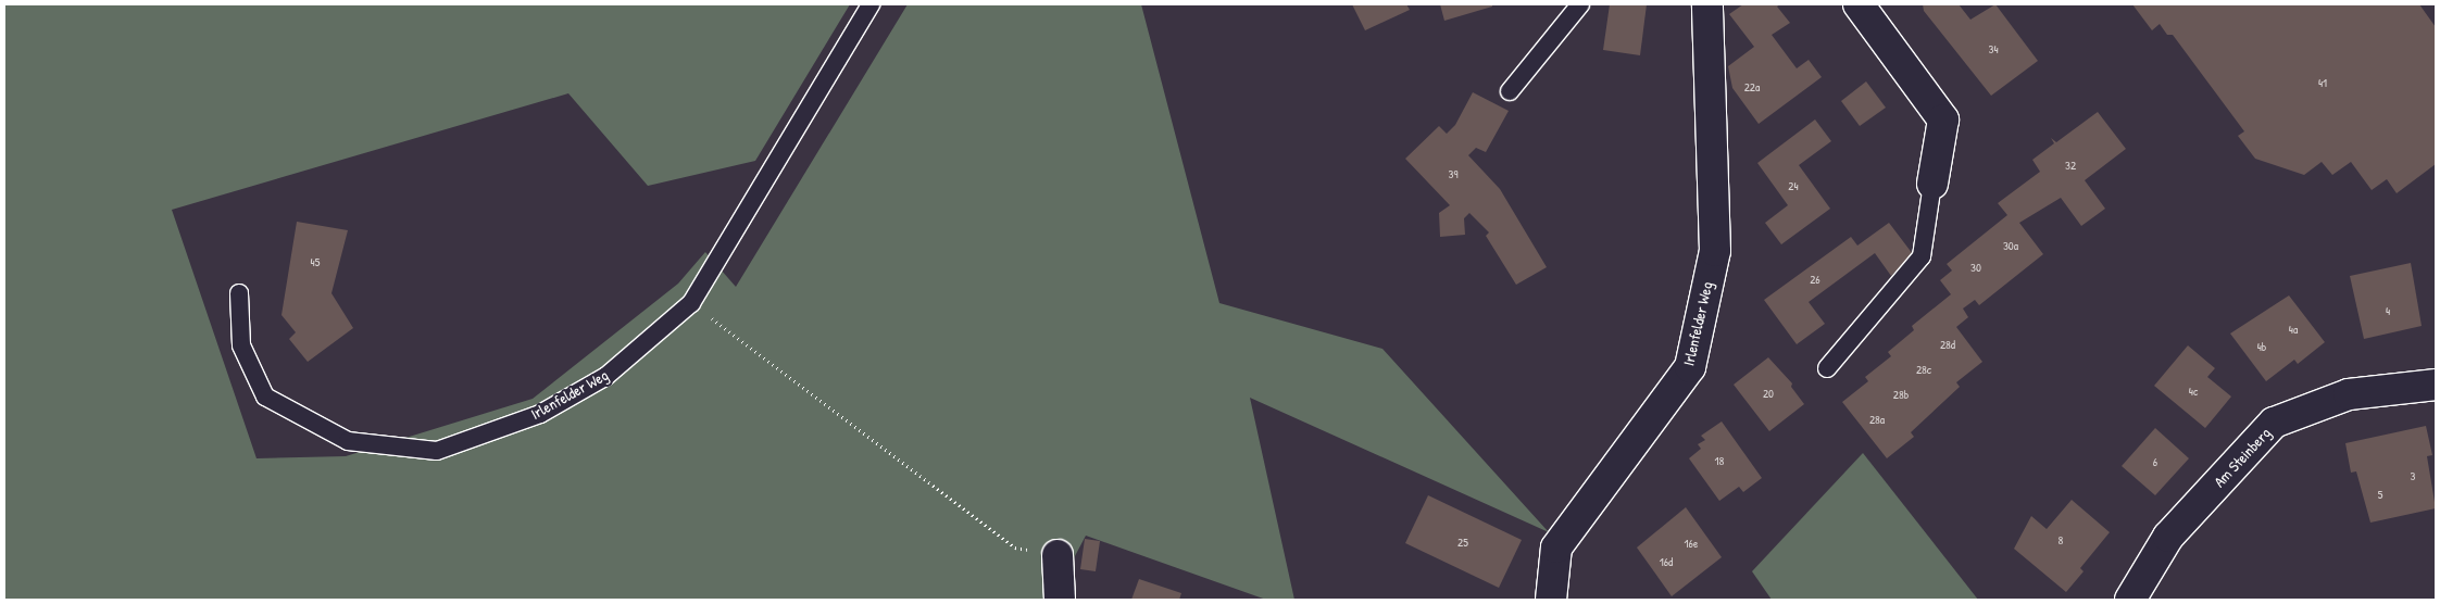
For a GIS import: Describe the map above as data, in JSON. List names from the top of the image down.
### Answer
{
  "streets": {
    "street": ["Irlenfelder Weg", "Am Steinberg"]
  },
  "house_numbers": [
    "34",
    "41",
    "22a",
    "32",
    "39",
    "24",
    "30a",
    "45",
    "30",
    "26",
    "4",
    "4a",
    "28d",
    "4b",
    "28c",
    "4c",
    "20",
    "28b",
    "28a",
    "18",
    "6",
    "3",
    "5",
    "8",
    "25",
    "16e",
    "16d"
  ]
}
